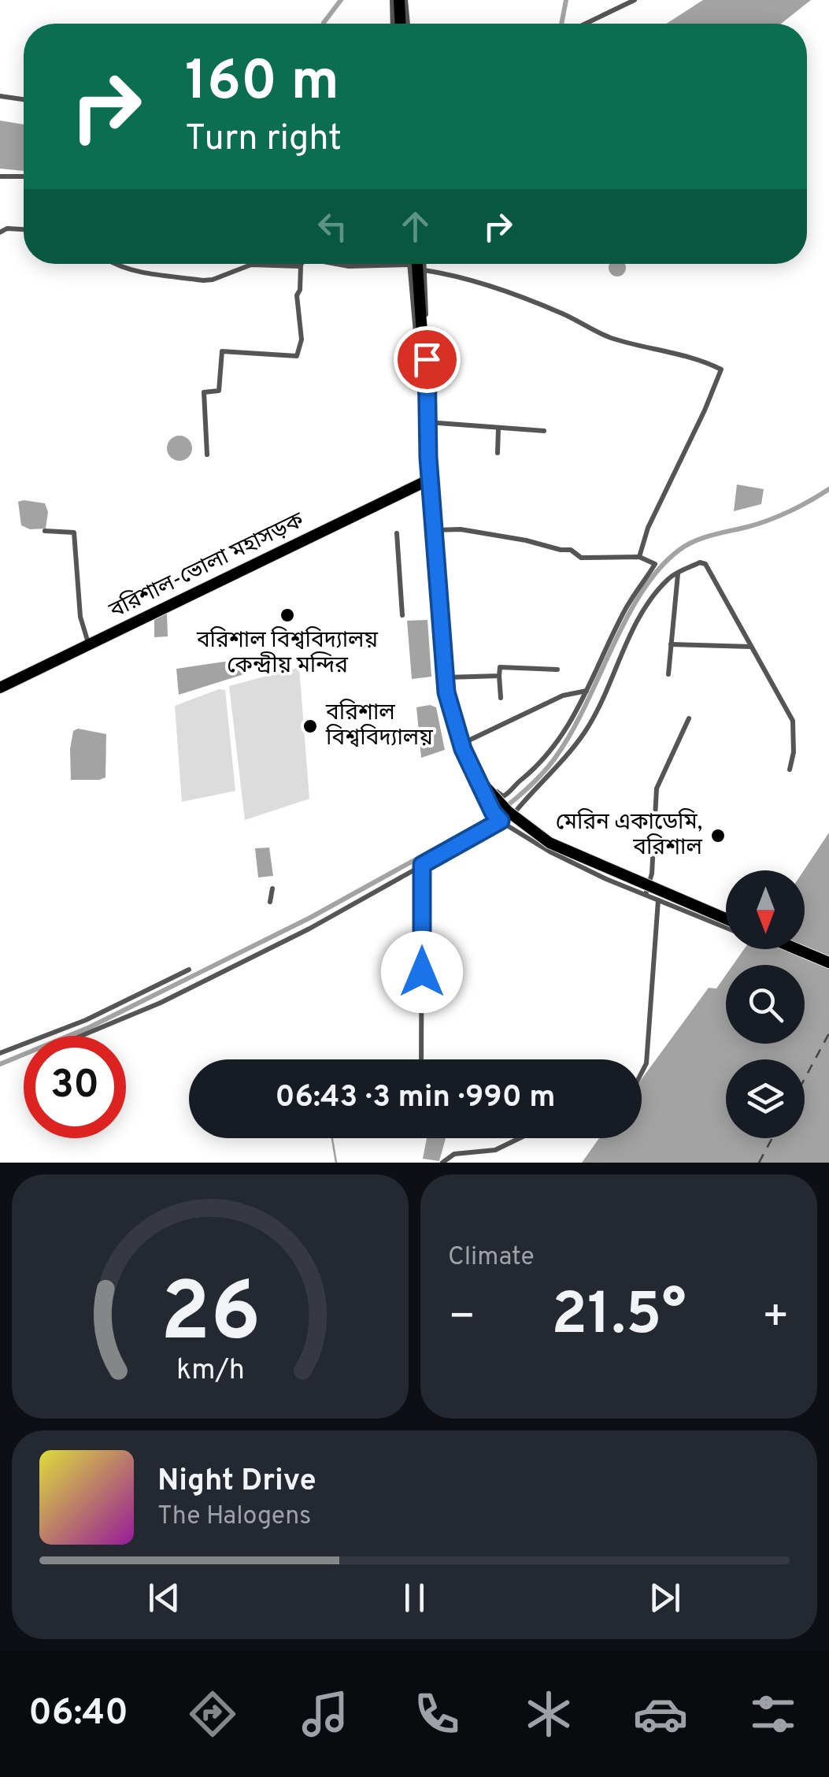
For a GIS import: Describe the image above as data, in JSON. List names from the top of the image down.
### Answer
{
  "streets": {
    "highway": ["বরিশাল-ভোলা মহাসড়ক"]
  },
  "places": ["বরিশাল বিশ্ববিদ্যালয় কেন্দ্রীয় মন্দির", "বরিশাল বিশ্ববিদ্যালয়", "মেরিন একাডেমি, বরিশাল"],
  "north": "bottom",
  "page": {
    "turn": ["160 m", "Turn right"],
    "limit": "30",
    "trip": "06:43 · 3 min · 990 m",
    "tile": "Climate",
    "heat": ["−", "21.5°", "+"],
    "song": ["Night Drive", "The Halogens"],
    "tabs": "06:40",
    "gauge": ["26", "km/h"]
  }
}
